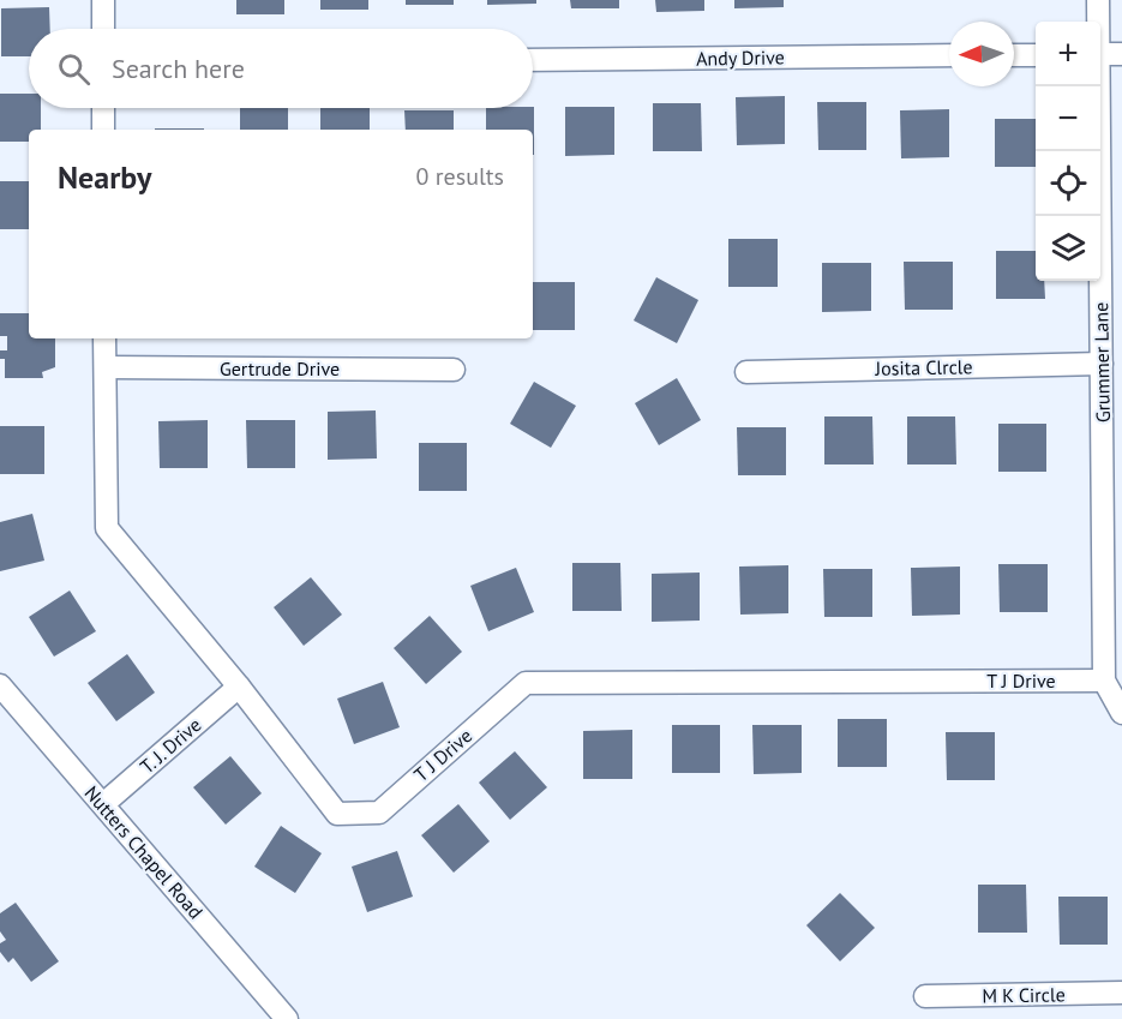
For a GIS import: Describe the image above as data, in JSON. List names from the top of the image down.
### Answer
{
  "streets": {
    "street": [
      "Andy Drive",
      "Grummer Lane",
      "Josita Clrcle",
      "Gertrude Drive",
      "T J Drive",
      "T. J. Drive",
      "Nutters Chapel Road",
      "M K Circle"
    ]
  },
  "crossings": [
    ["Grummer Lane", "Josita Clrcle"],
    ["Grummer Lane", "T J Drive"],
    ["Gertrude Drive", "T J Drive"],
    ["T J Drive", "T. J. Drive"],
    ["T. J. Drive", "Nutters Chapel Road"]
  ],
  "north": "left",
  "page": {
    "map_buttons": ["+", "−"],
    "search": "Search here",
    "heading": ["Nearby", "0 results"]
  }
}
